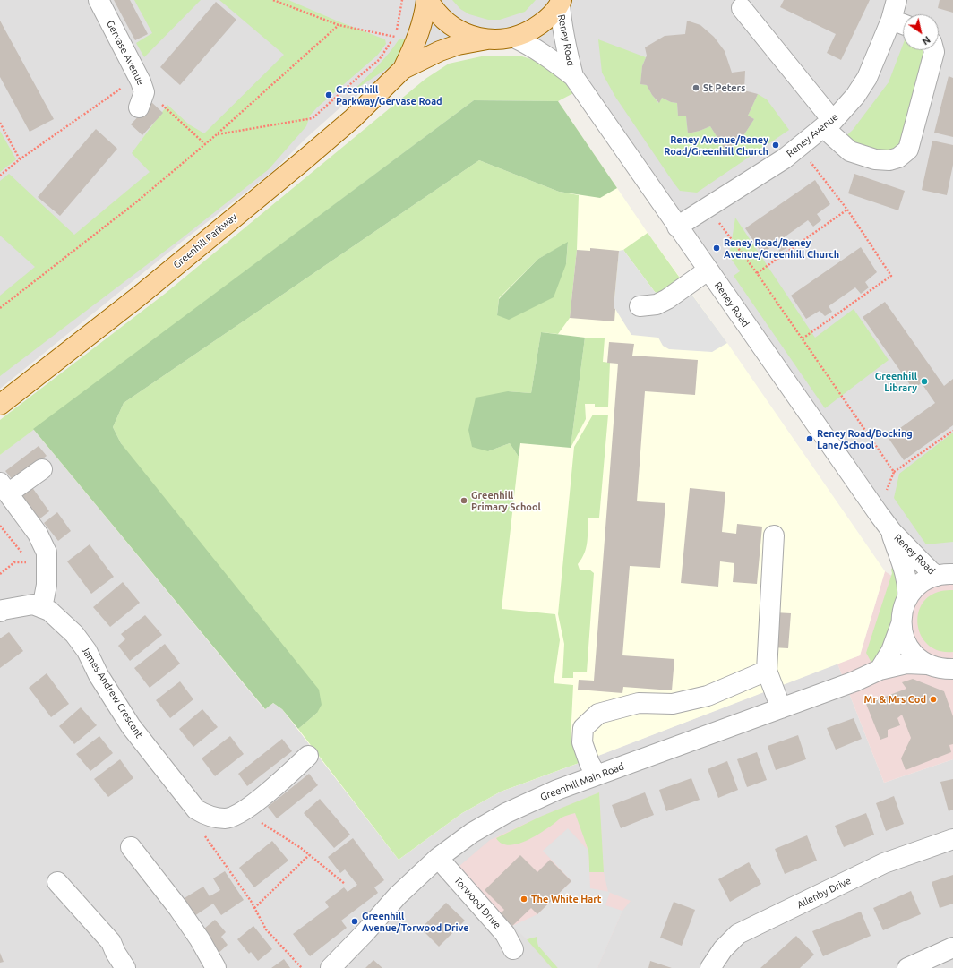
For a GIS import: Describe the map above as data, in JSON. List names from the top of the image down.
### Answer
{
  "streets": {
    "main road": ["Greenhill Parkway"],
    "street": [
      "Reney Road",
      "Gervase Avenue",
      "Reney Avenue",
      "James Andrew Crescent",
      "Greenhill Main Road",
      "Allenby Drive",
      "Torwood Drive"
    ]
  },
  "crossings": [
    ["Reney Road", "Reney Avenue"],
    ["Greenhill Main Road", "Torwood Drive"]
  ],
  "places": [
    "St Peters",
    "Greenhill Parkway/Gervase Road",
    "Reney Avenue/Reney Road/Greenhill Church",
    "Reney Road/Reney Avenue/Greenhill Church",
    "Greenhill Library",
    "Reney Road/Bocking Lane/School",
    "Greenhill Primary School",
    "Mr & Mrs Cod",
    "The White Hart",
    "Greenhill Avenue/Torwood Drive"
  ],
  "north": "bottom right"
}
